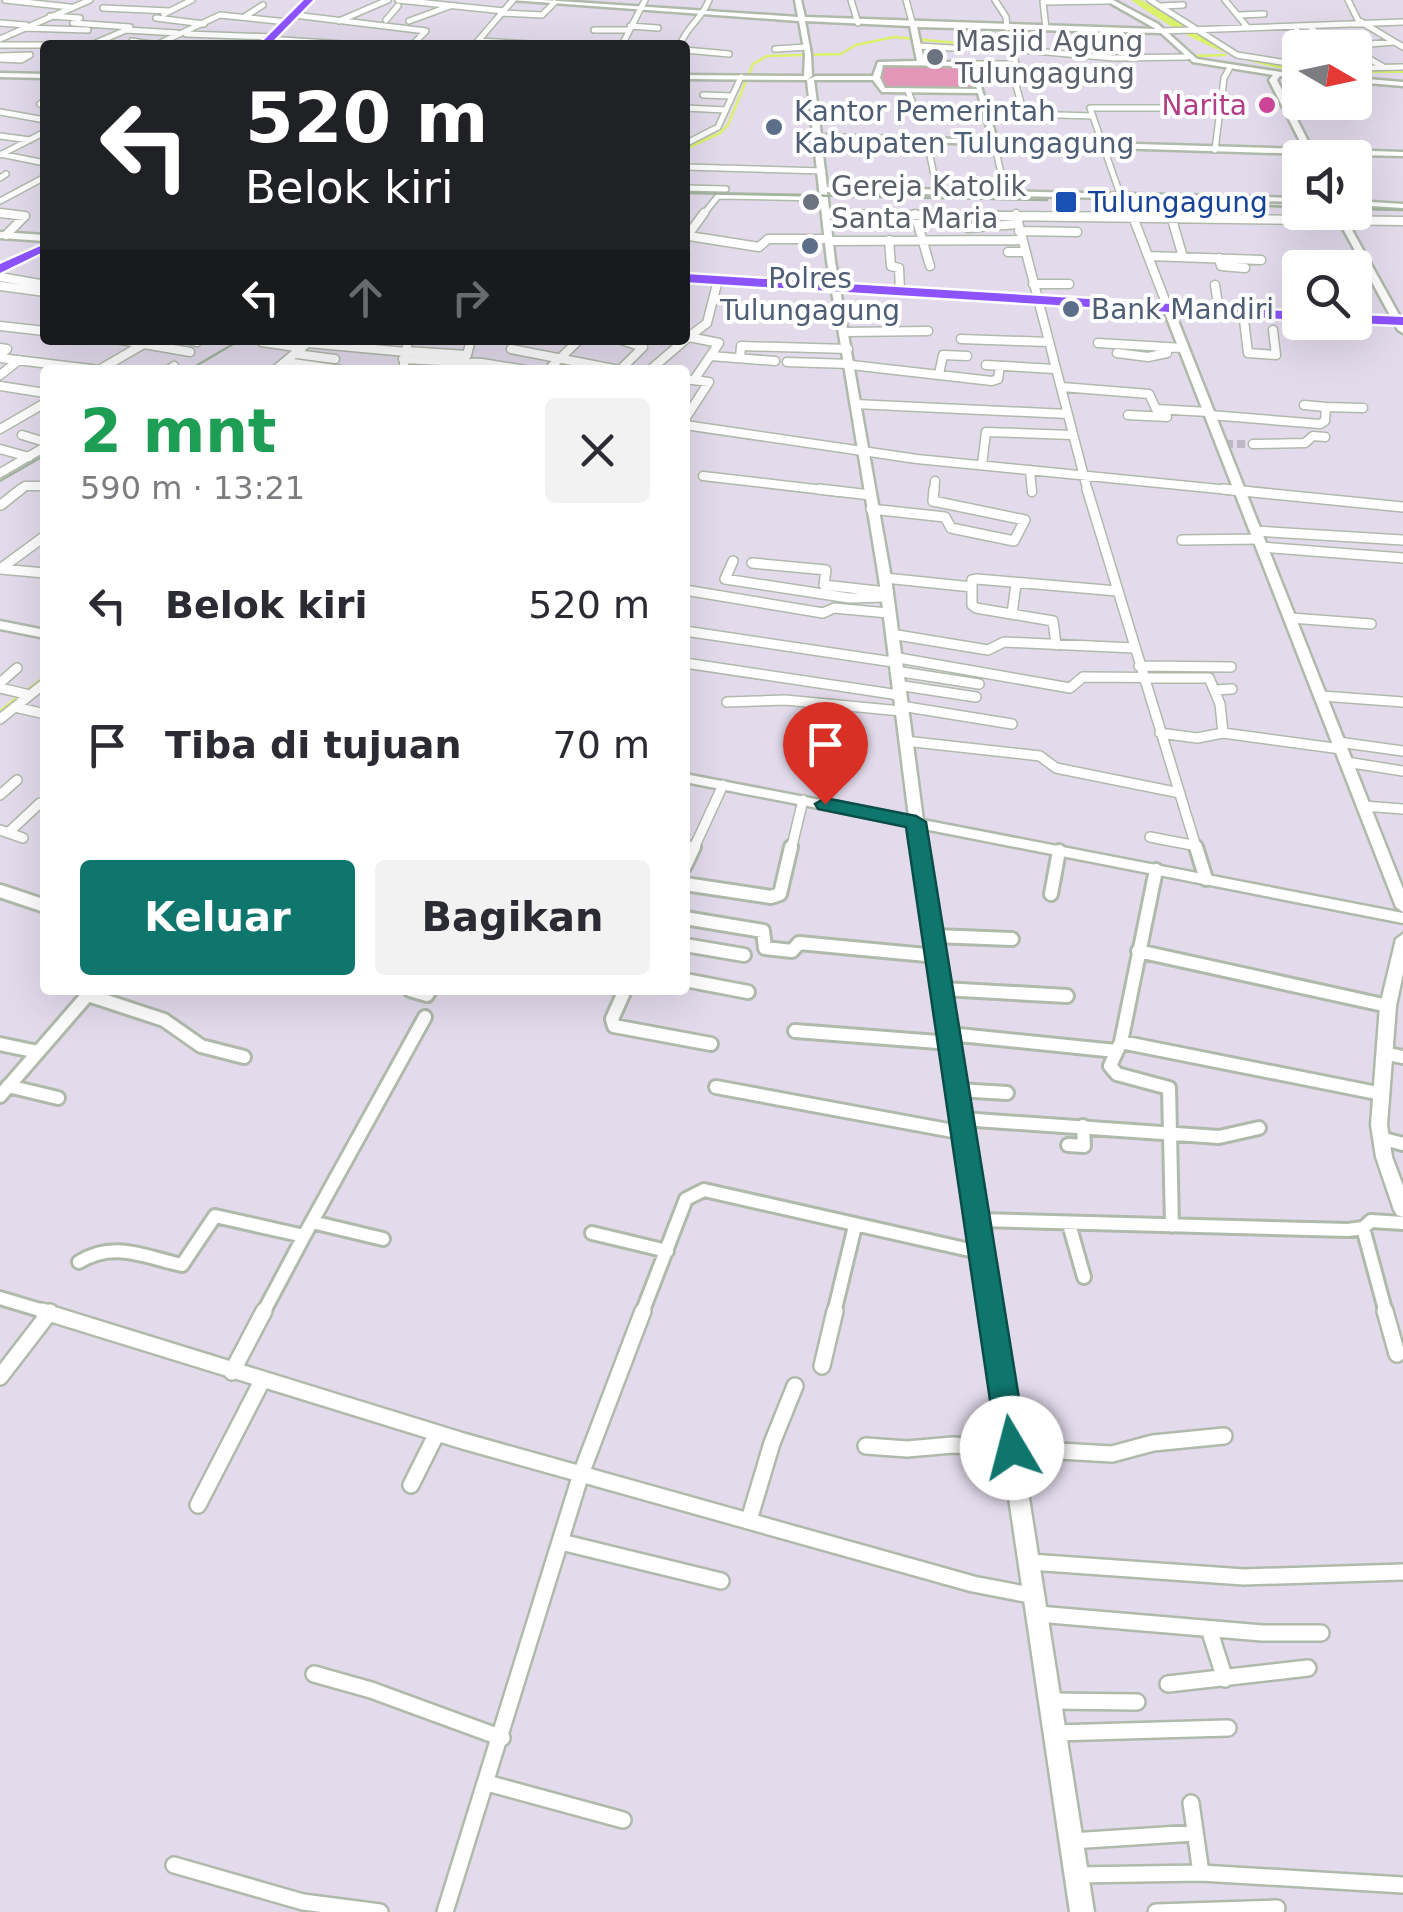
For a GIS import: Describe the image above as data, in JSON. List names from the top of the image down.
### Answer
{
  "places": {
    "other": [
      "Masjid Agung Tulungagung",
      "Narita",
      "Kantor Pemerintah Kabupaten Tulungagung",
      "Gereja Katolik Santa Maria",
      "Polres Tulungagung",
      "Bank Mandiri"
    ],
    "transit": ["Tulungagung"]
  },
  "north": "right",
  "page": {
    "turn": ["520 m", "Belok kiri"],
    "heading": ["2 mnt", "590 m · 13:21"],
    "list": [
      {
        "name": "Belok kiri",
        "value": "520 m"
      },
      {
        "name": "Tiba di tujuan",
        "value": "70 m"
      }
    ],
    "buttons": ["Keluar", "Bagikan"]
  }
}
